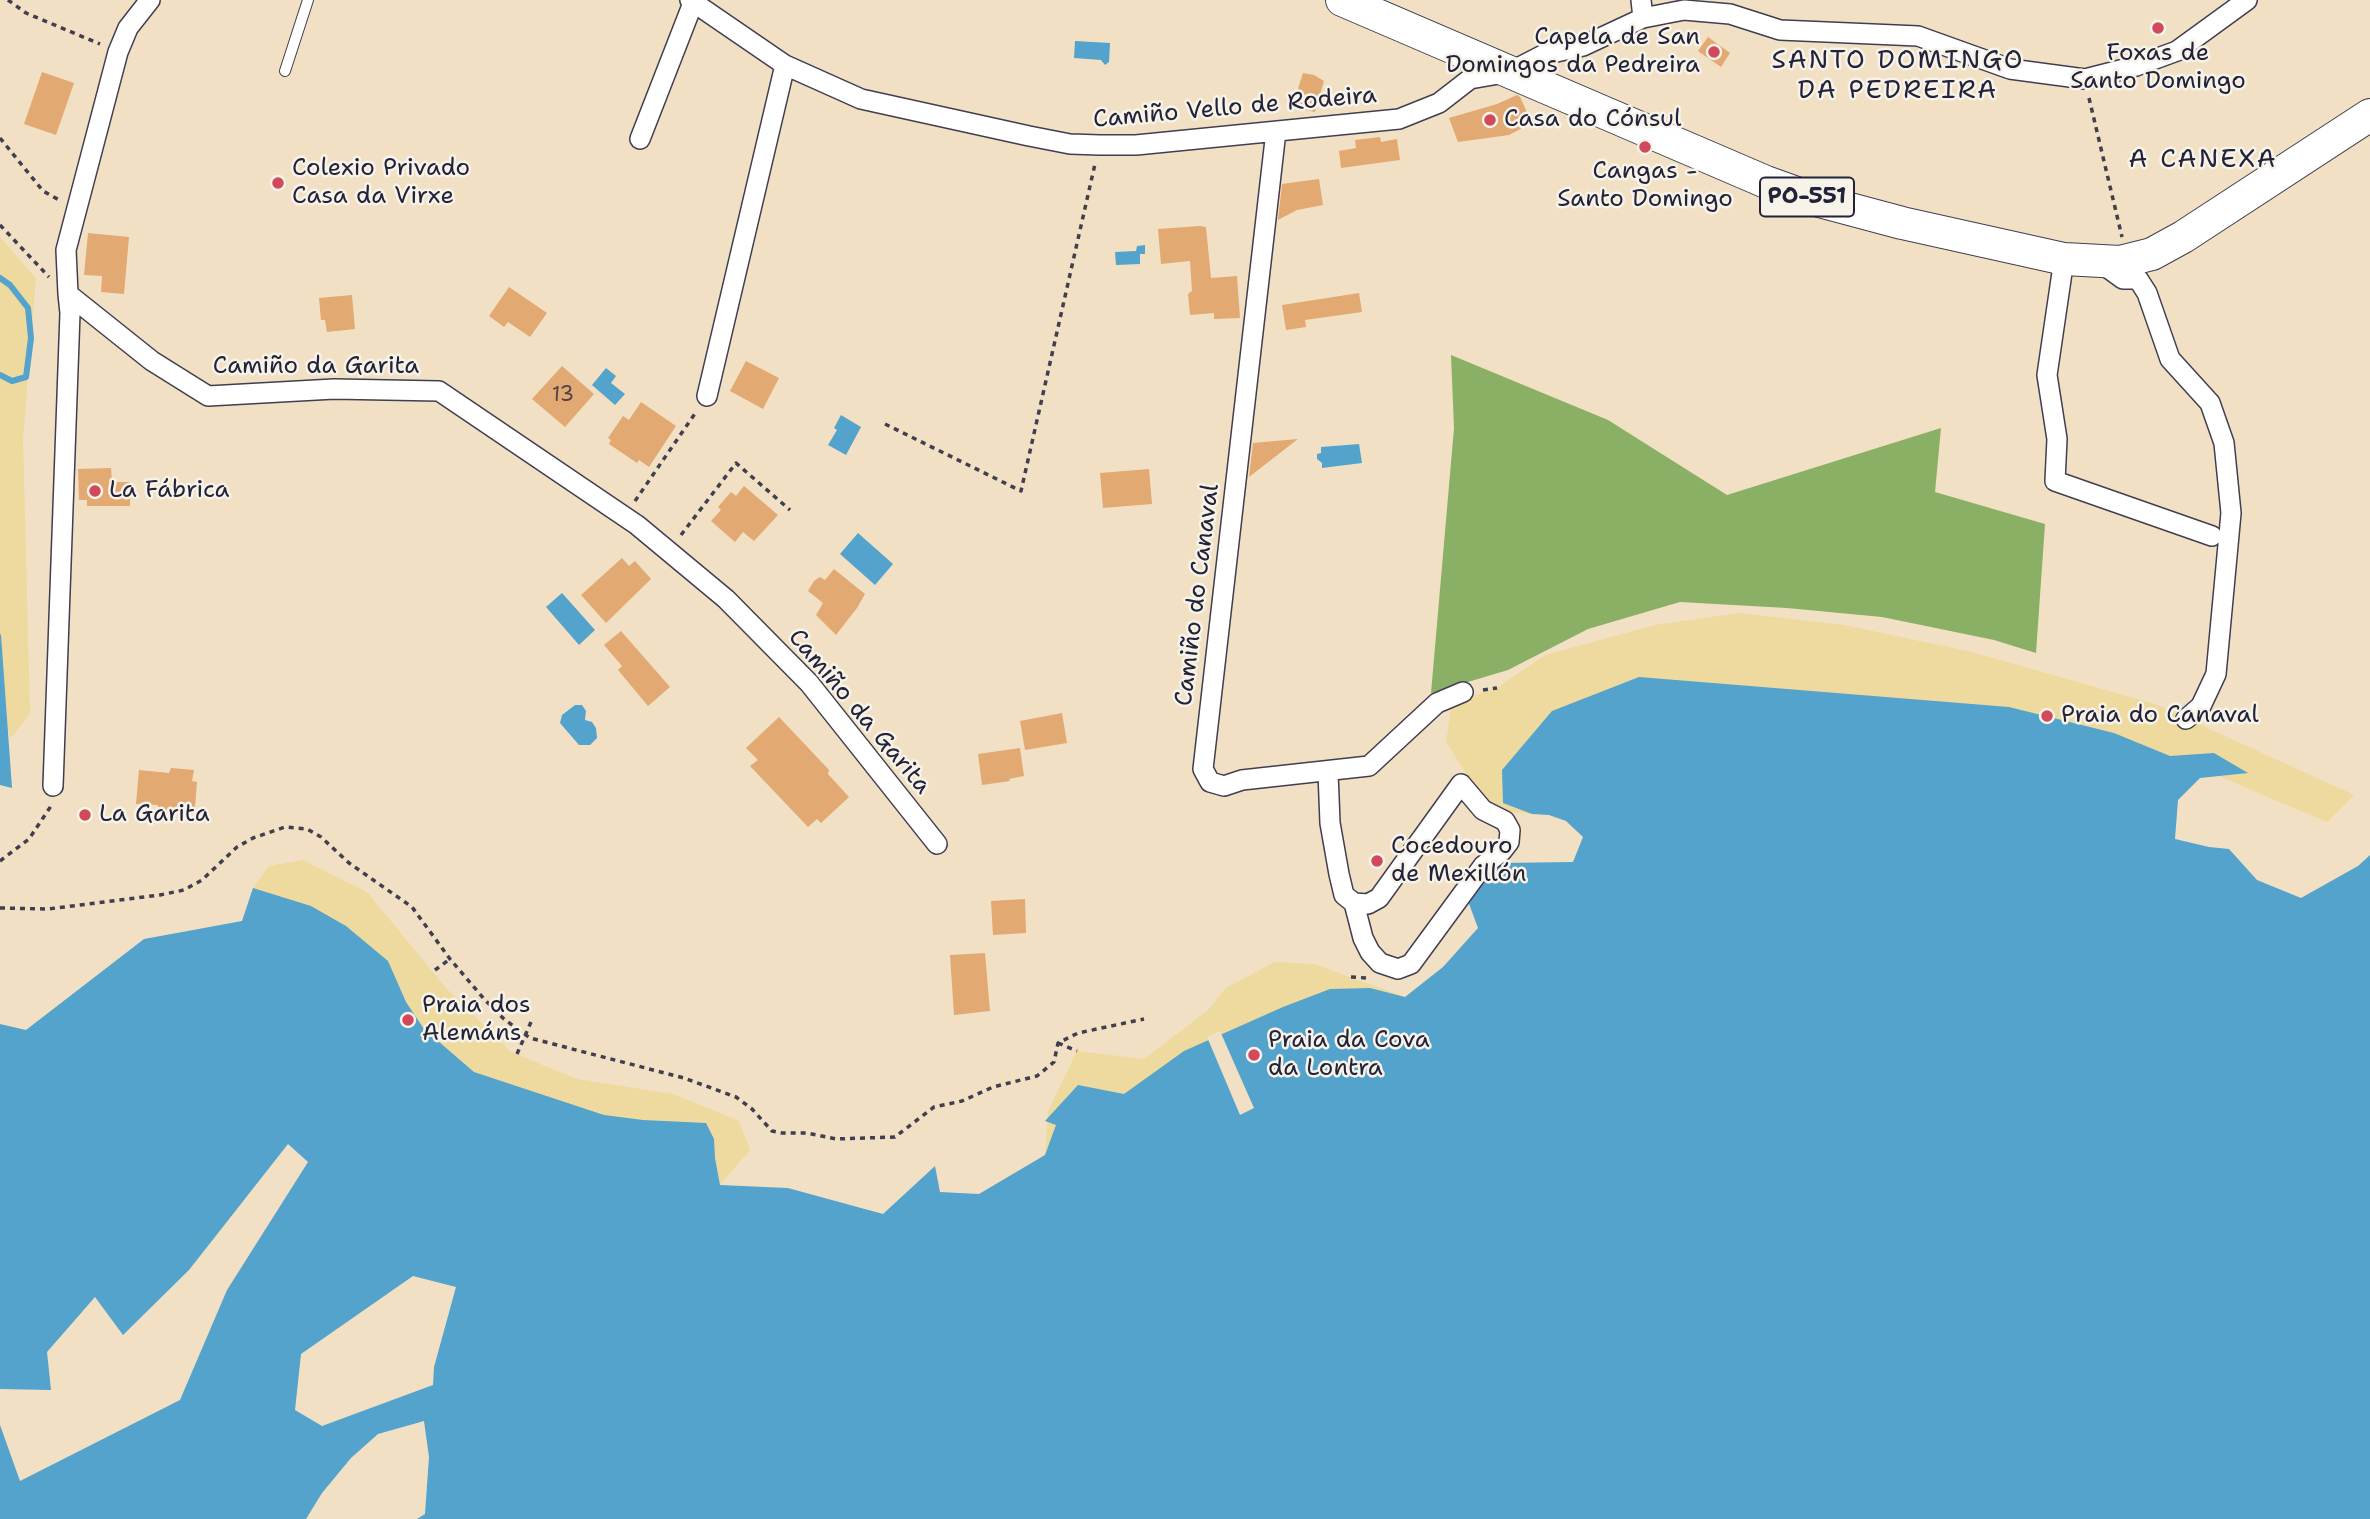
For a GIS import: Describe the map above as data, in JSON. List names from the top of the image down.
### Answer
{
  "streets": {
    "main road": ["PO-551"],
    "street": ["Camiño Vello de Rodeira", "Camiño da Garita", "Camiño do Canaval"]
  },
  "crossings": [
    ["Camiño Vello de Rodeira", "PO-551"],
    ["Camiño Vello de Rodeira", "Camiño do Canaval"]
  ],
  "districts": ["SANTO DOMINGO DA PEDREIRA", "A CANEXA"],
  "places": [
    "Foxas de Santo Domingo",
    "Capela de San Domingos da Pedreira",
    "Casa do Cónsul",
    "Cangas - Santo Domingo",
    "Colexio Privado Casa da Virxe",
    "La Fábrica",
    "Praia do Canaval",
    "La Garita",
    "Cocedouro de Mexillón",
    "Praia dos Alemáns",
    "Praia da Cova da Lontra"
  ],
  "house_numbers": ["13"]
}
